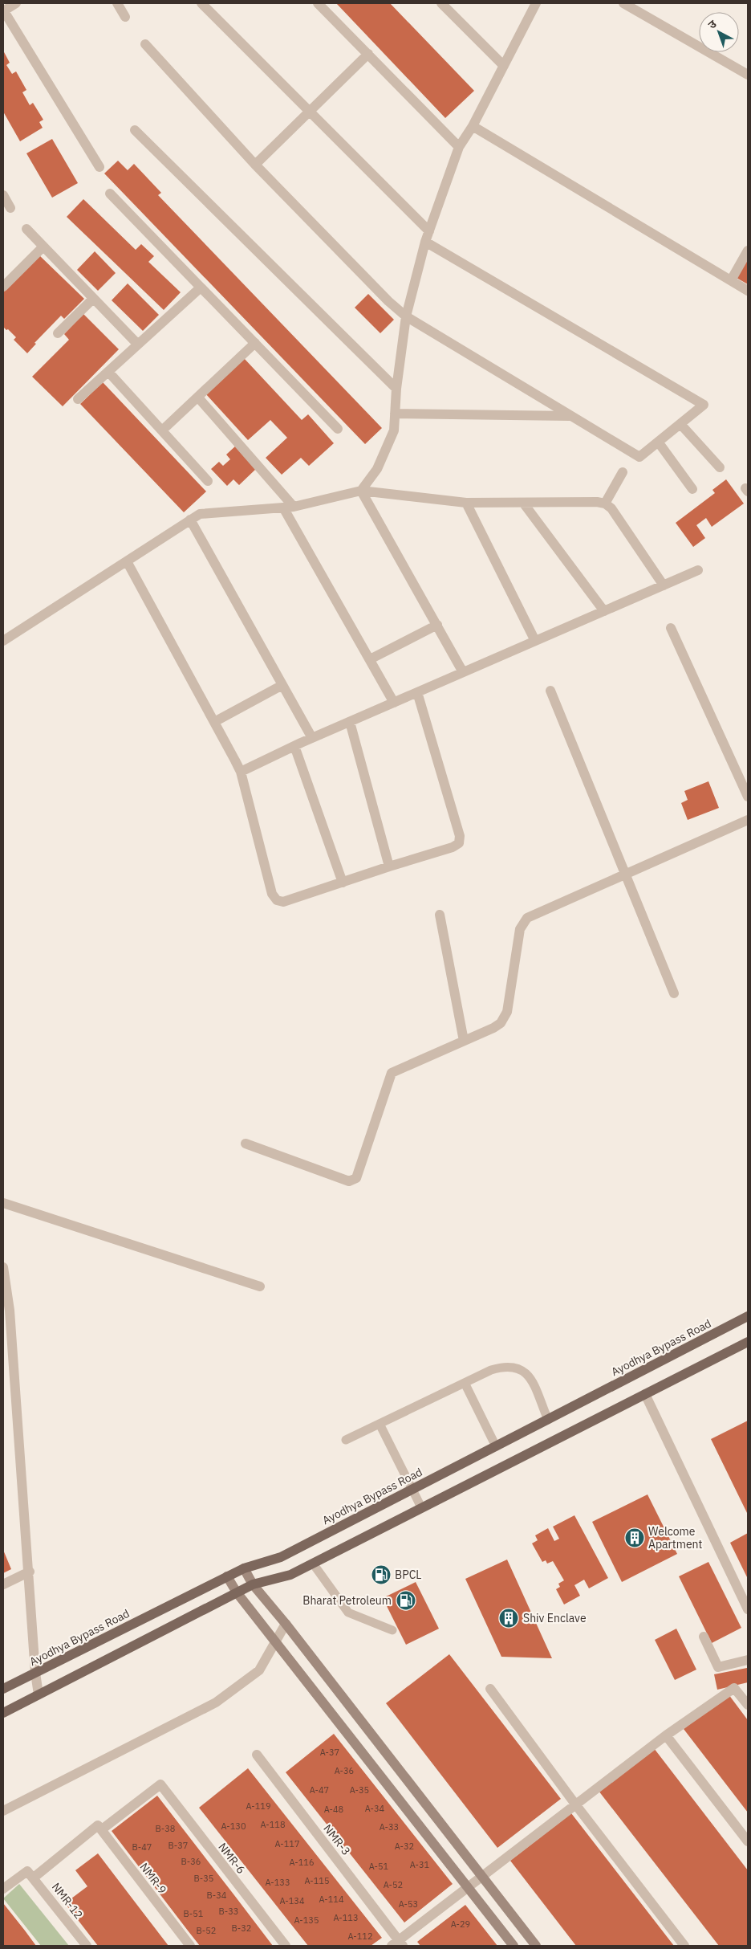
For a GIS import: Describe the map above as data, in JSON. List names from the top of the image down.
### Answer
{
  "streets": {
    "main road": ["Ayodhya Bypass Road"],
    "street": [
      "NMR-3",
      "NMR-6",
      "NMR-9",
      "NMR-12"
    ]
  },
  "crossings": [
    ["NMR-6", "NMR-9"]
  ],
  "places": {
    "building": ["Welcome Apartment", "Shiv Enclave"],
    "fuel station": ["BPCL", "Bharat Petroleum"]
  },
  "house_numbers": [
    "A-37",
    "A-36",
    "A-47",
    "A-35",
    "A-119",
    "A-34",
    "A-48",
    "A-118",
    "A-130",
    "A-33",
    "B-38",
    "A-117",
    "B-37",
    "A-32",
    "B-47",
    "B-36",
    "A-116",
    "A-31",
    "A-51",
    "B-35",
    "A-115",
    "A-133",
    "A-52",
    "B-34",
    "A-114",
    "A-134",
    "A-53",
    "B-33",
    "B-51",
    "A-113",
    "A-135",
    "A-29",
    "B-32",
    "B-52",
    "A-112"
  ],
  "north": "top left"
}
